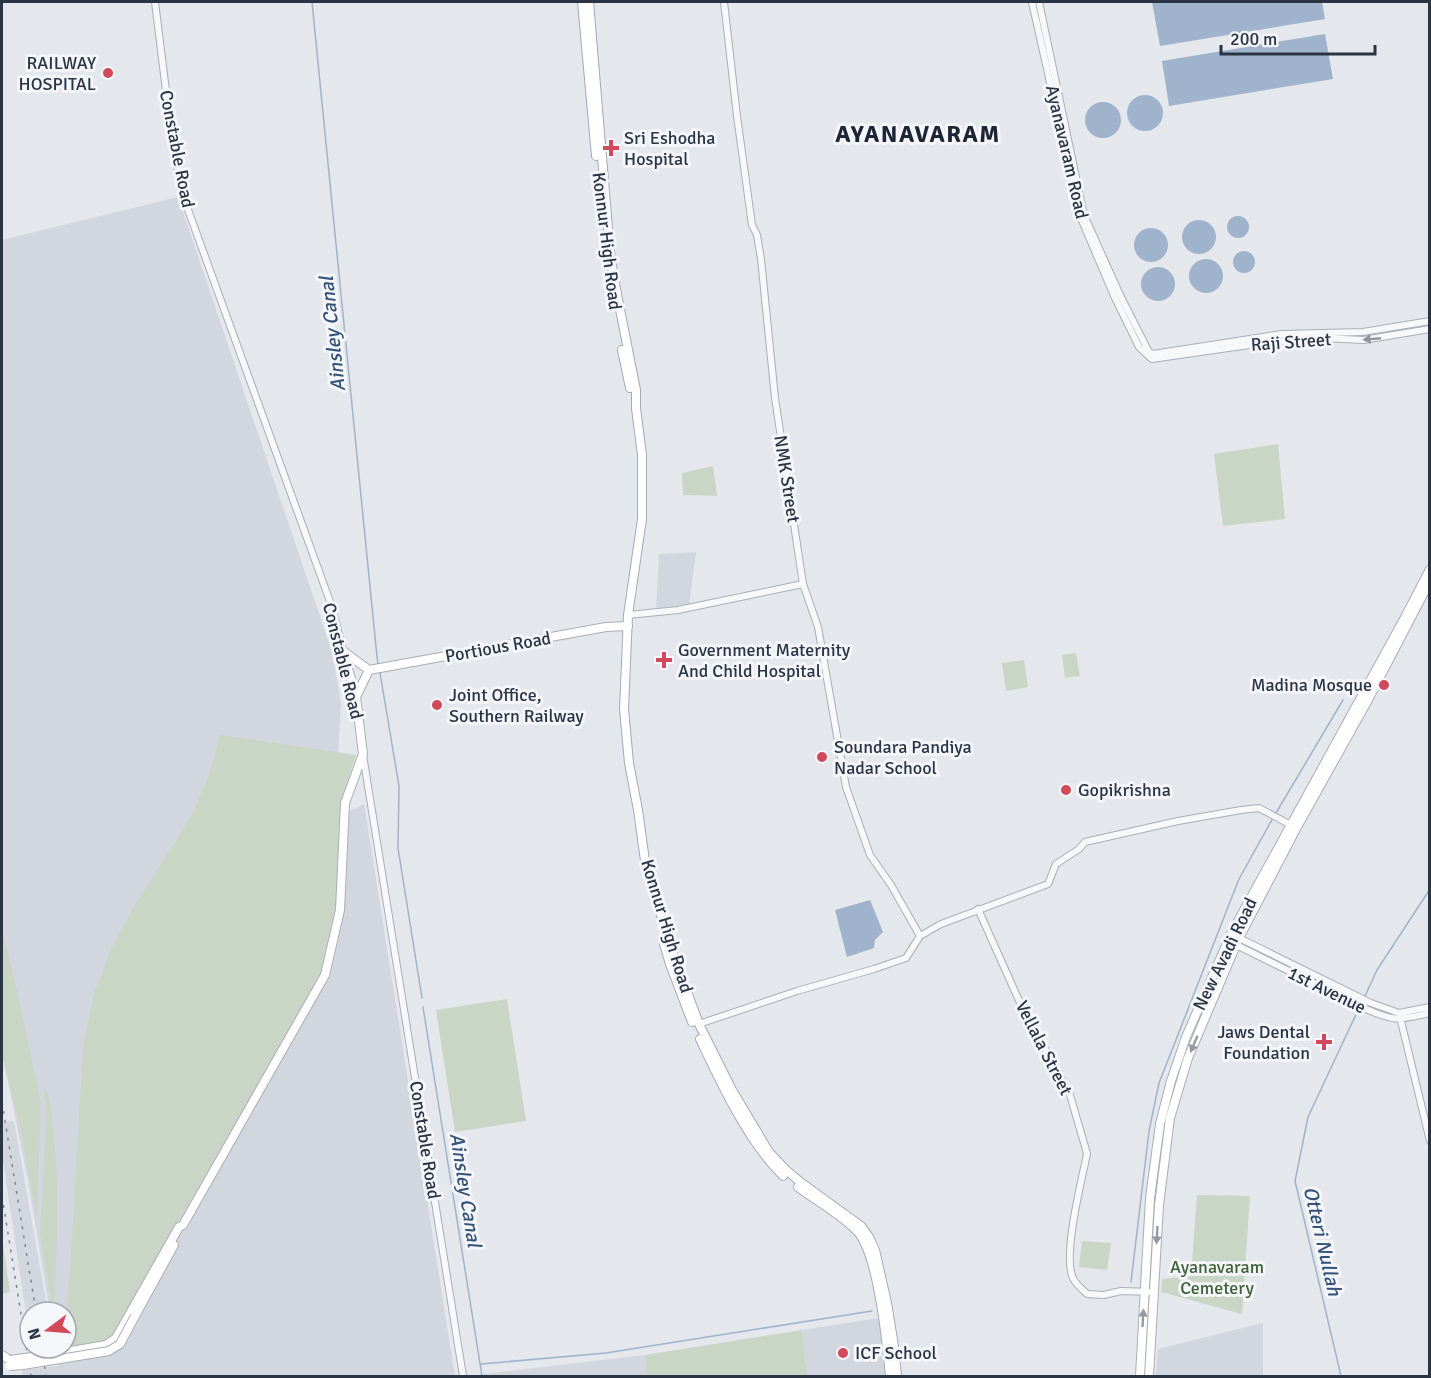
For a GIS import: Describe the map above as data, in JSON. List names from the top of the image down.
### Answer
{
  "streets": {
    "main road": [
      "Constable Road",
      "Konnur High Road",
      "Portious Road",
      "New Avadi Road"
    ],
    "street": [
      "Ayanavaram Road",
      "Raji Street",
      "NMK Street",
      "1st Avenue",
      "Vellala Street"
    ]
  },
  "crossings": [
    ["Ayanavaram Road", "Raji Street"],
    ["Konnur High Road", "Portious Road"],
    ["New Avadi Road", "1st Avenue"],
    ["New Avadi Road", "Vellala Street"]
  ],
  "districts": ["AYANAVARAM"],
  "water": ["Ainsley Canal", "Otteri Nullah"],
  "parks": ["Ayanavaram Cemetery"],
  "places": {
    "other": [
      "RAILWAY HOSPITAL",
      "Madina Mosque",
      "Joint Office, Southern Railway",
      "Soundara Pandiya Nadar School",
      "Gopikrishna",
      "ICF School"
    ],
    "health": ["Sri Eshodha Hospital", "Government Maternity And Child Hospital", "Jaws Dental Foundation"]
  },
  "scale_bar": "200 m",
  "north": "left"
}
